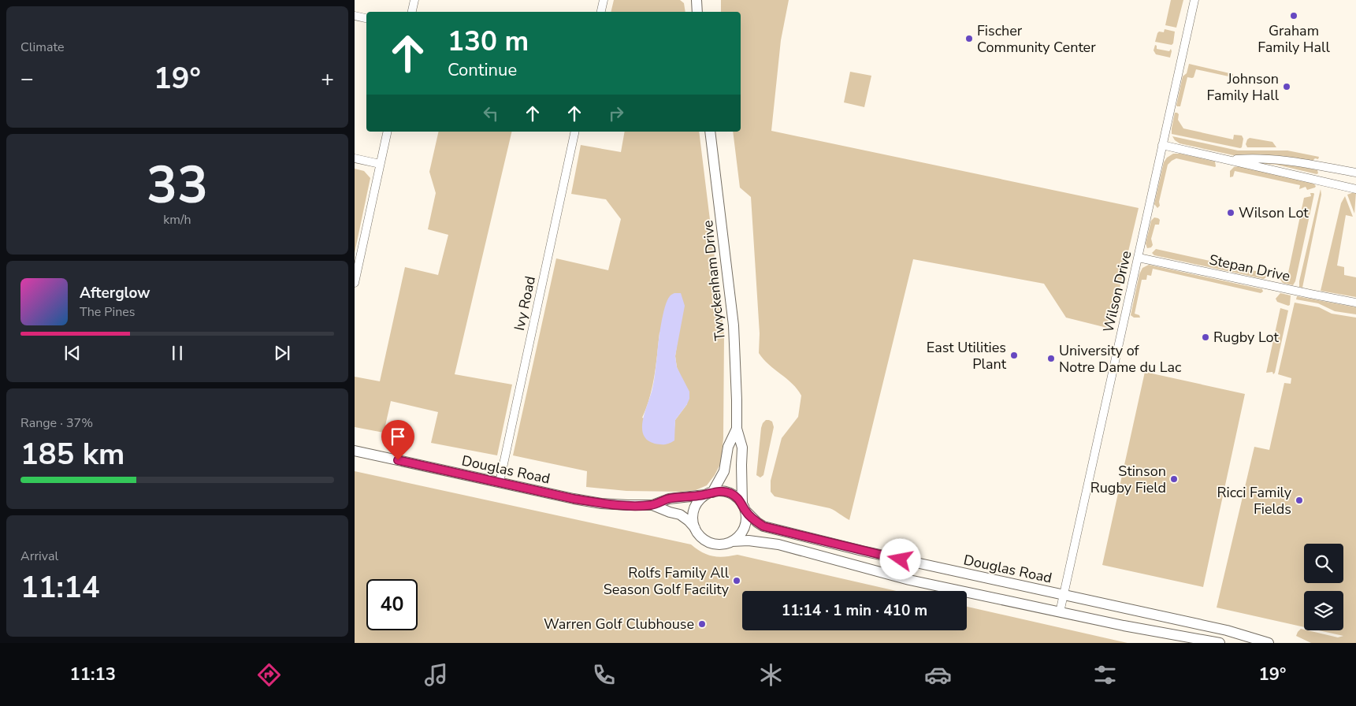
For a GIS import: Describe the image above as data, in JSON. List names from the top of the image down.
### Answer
{
  "streets": {
    "street": [
      "Stepan Drive",
      "Twyckenham Drive",
      "Wilson Drive",
      "Ivy Road",
      "Douglas Road"
    ]
  },
  "crossings": [
    ["Stepan Drive", "Wilson Drive"],
    ["Twyckenham Drive", "Douglas Road"],
    ["Wilson Drive", "Douglas Road"],
    ["Ivy Road", "Douglas Road"]
  ],
  "places": [
    "Graham Family Hall",
    "Fischer Community Center",
    "Johnson Family Hall",
    "Wilson Lot",
    "Rugby Lot",
    "East Utilities Plant",
    "University of Notre Dame du Lac",
    "Stinson Rugby Field",
    "Ricci Family Fields",
    "Rolfs Family All Season Golf Facility",
    "Warren Golf Clubhouse"
  ],
  "page": {
    "tile": [
      "Climate",
      ["33", "km/h"],
      ["Range · 37%", "185 km"],
      ["Arrival", "11:14"]
    ],
    "turn": ["130 m", "Continue"],
    "heat": ["−", "19°", "+"],
    "song": ["Afterglow", "The Pines"],
    "limit": "40",
    "trip": "11:14 · 1 min · 410 m",
    "tabs": ["11:13", "19°"]
  }
}
